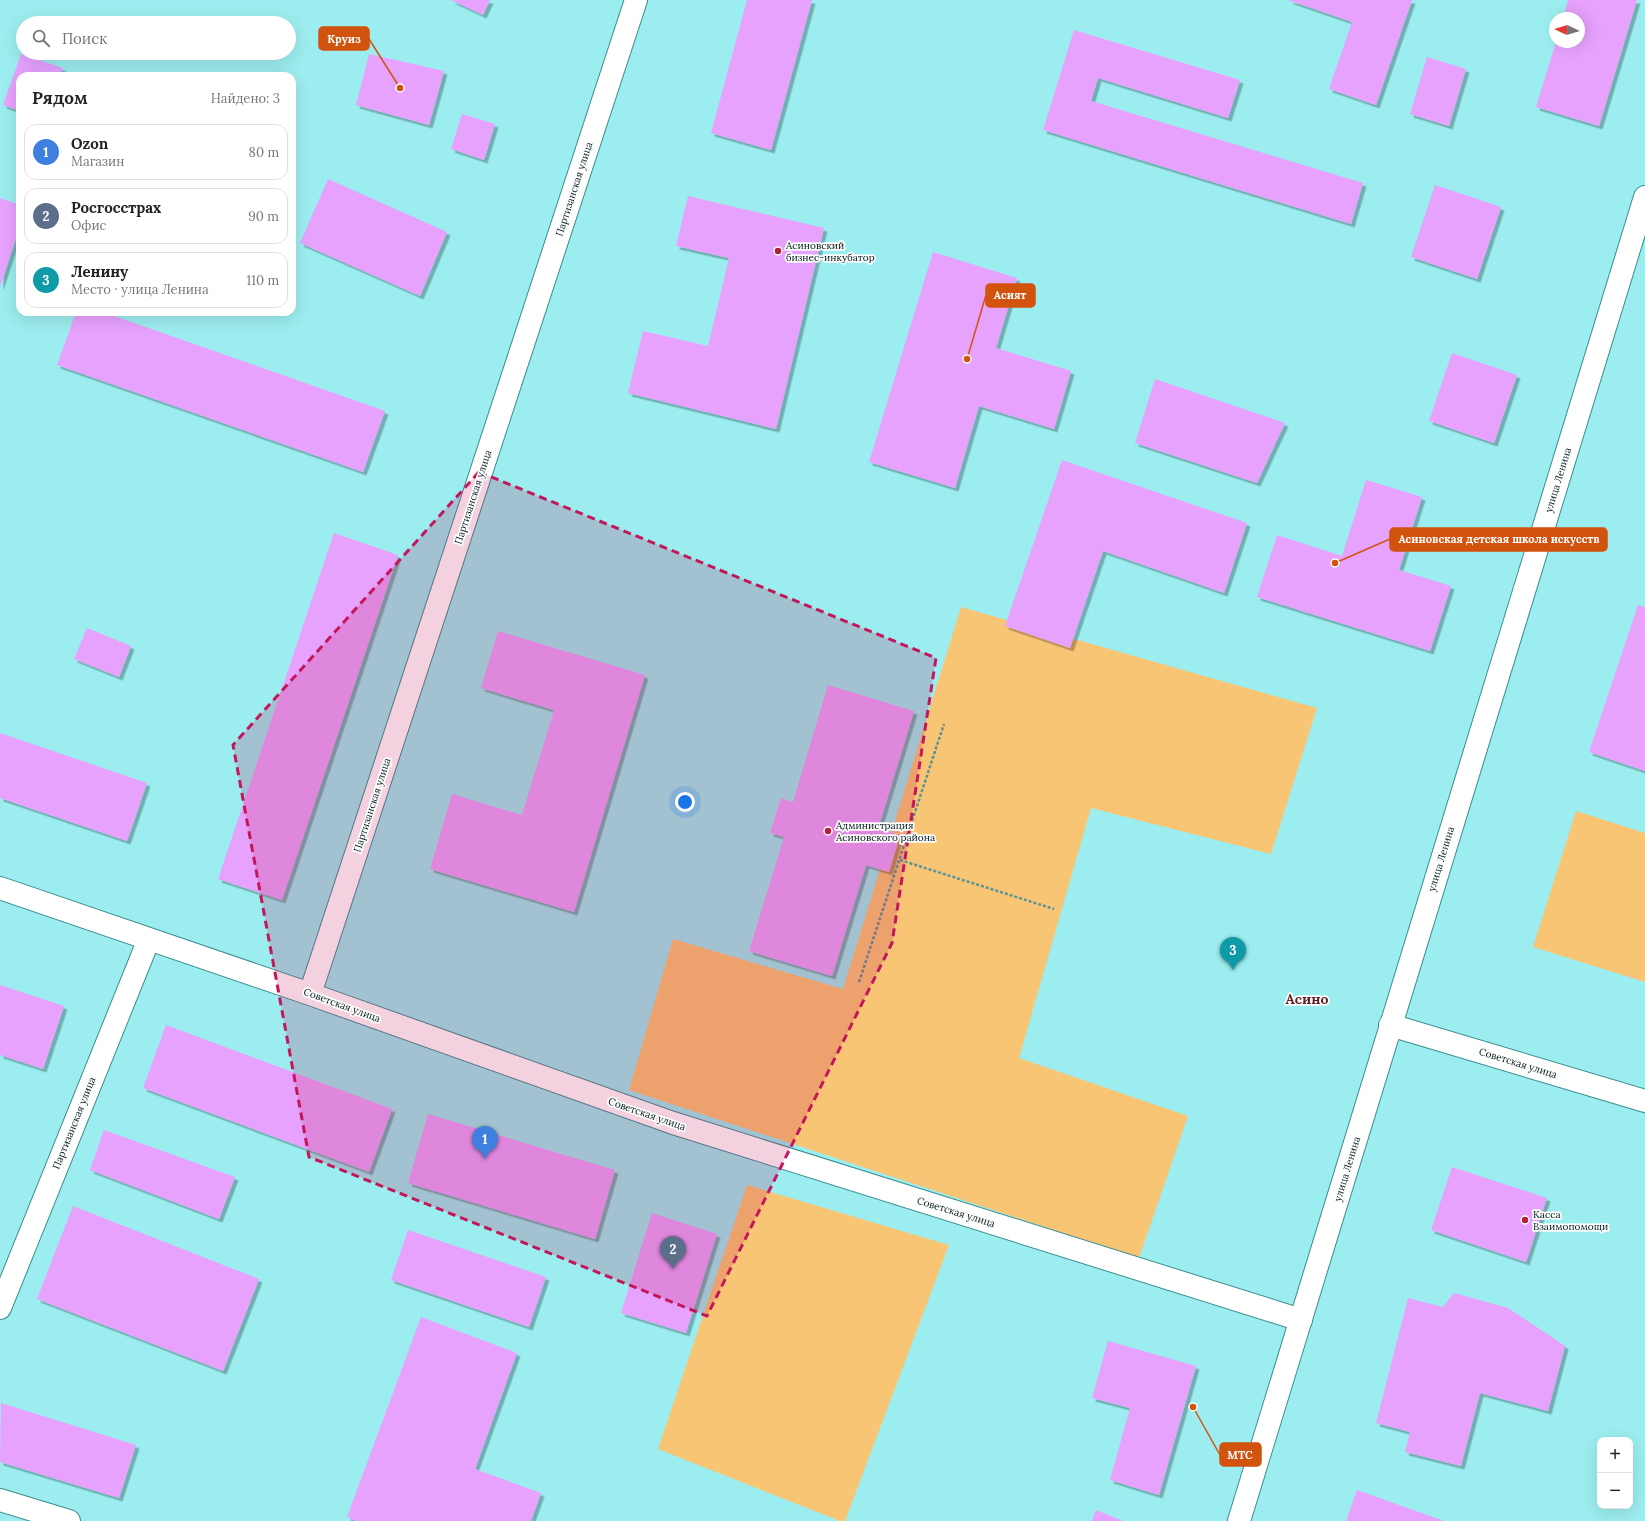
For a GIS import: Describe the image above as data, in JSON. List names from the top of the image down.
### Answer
{
  "streets": {
    "street": ["Партизанская улица", "улица Ленина", "Советская улица"]
  },
  "crossings": [
    ["Партизанская улица", "Советская улица"],
    ["улица Ленина", "Советская улица"]
  ],
  "districts": ["Асино"],
  "places": [
    "Круиз",
    "Асиновский бизнес-инкубатор",
    "Асият",
    "Асиновская детская школа искусств",
    "Администрация Асиновского района",
    "Касса Взаимопомощи",
    "МТС"
  ],
  "north": "left",
  "page": {
    "search": "Поиск",
    "heading": ["Рядом", "Найдено: 3"],
    "list": [
      {
        "mark": "1",
        "name": "Ozon",
        "note": "Магазин",
        "value": "80 m"
      },
      {
        "mark": "2",
        "name": "Росгосстрах",
        "note": "Офис",
        "value": "90 m"
      },
      {
        "mark": "3",
        "name": "Ленину",
        "note": "Место · улица Ленина",
        "value": "110 m"
      }
    ],
    "pins": ["3", "1", "2"],
    "map_buttons": ["+", "−"]
  }
}
